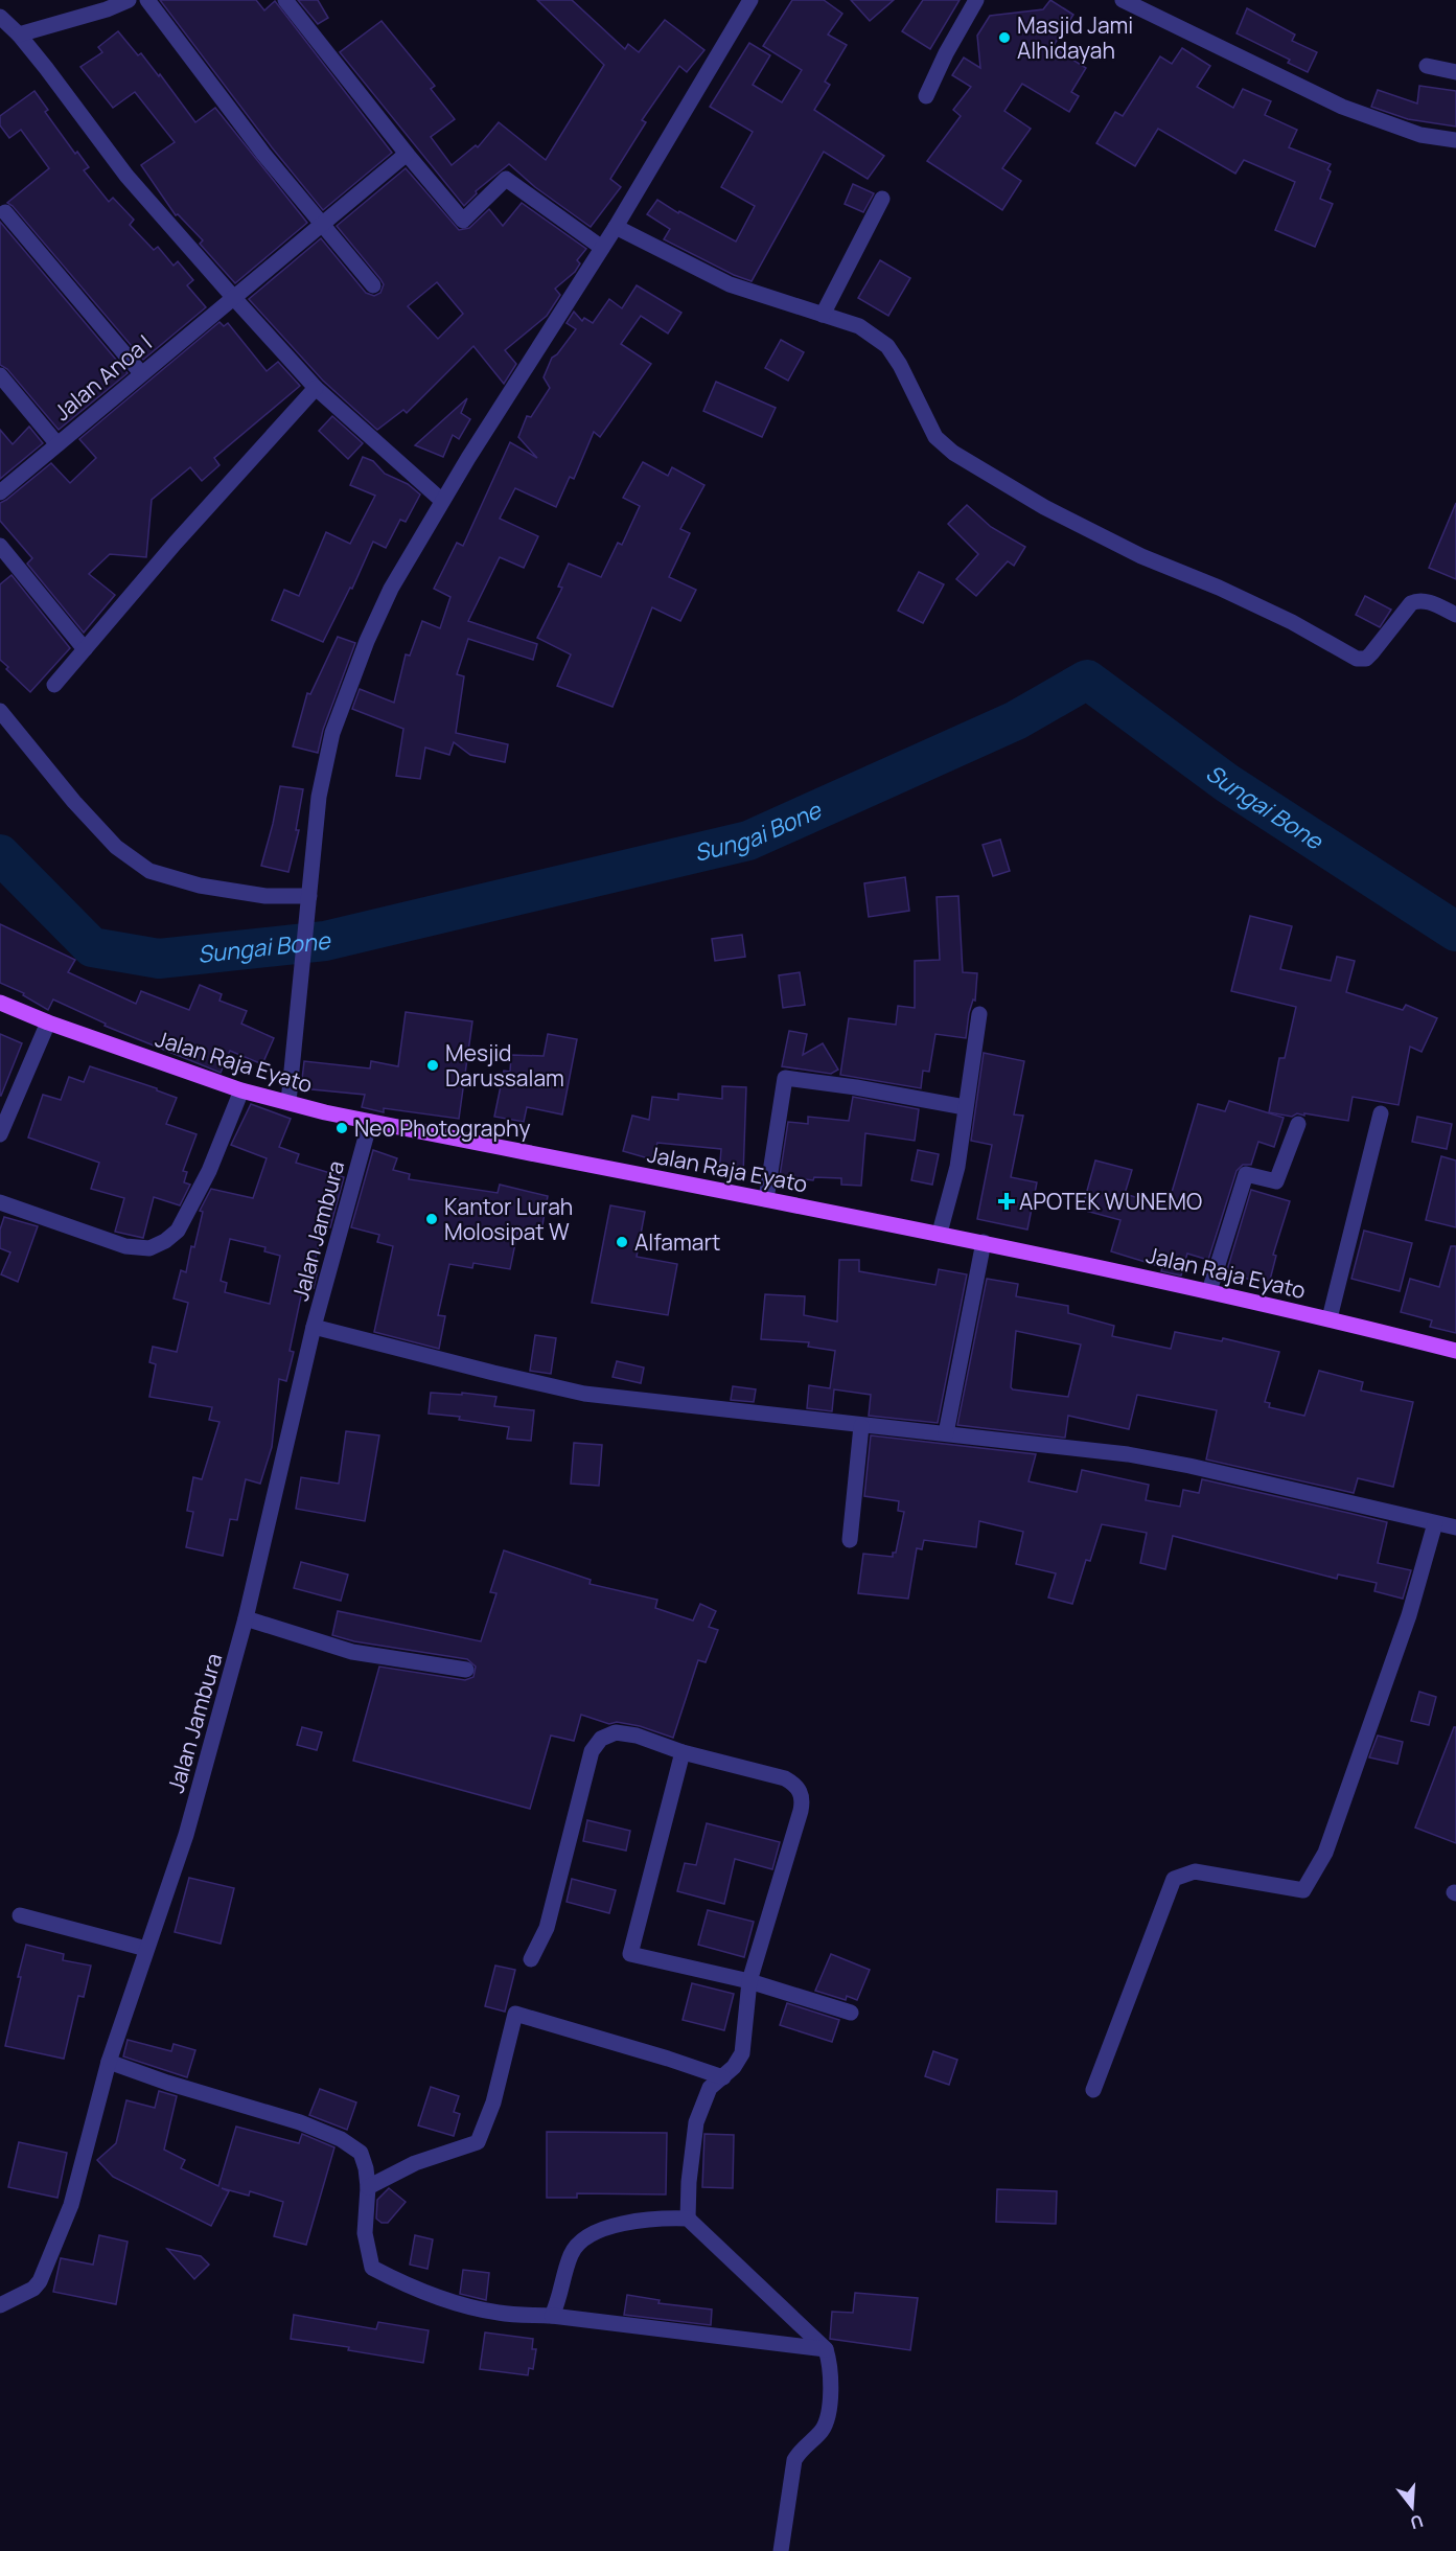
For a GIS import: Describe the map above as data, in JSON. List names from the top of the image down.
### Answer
{
  "streets": {
    "main road": ["Jalan Raja Eyato"],
    "street": ["Jalan Anoa I", "Jalan Jambura"]
  },
  "crossings": [
    ["Jalan Raja Eyato", "Jalan Jambura"]
  ],
  "water": ["Sungai Bone"],
  "places": {
    "other": [
      "Masjid Jami Alhidayah",
      "Mesjid Darussalam",
      "Neo Photography",
      "Kantor Lurah Molosipat W",
      "Alfamart"
    ],
    "health": ["APOTEK WUNEMO"]
  },
  "north": "bottom"
}
